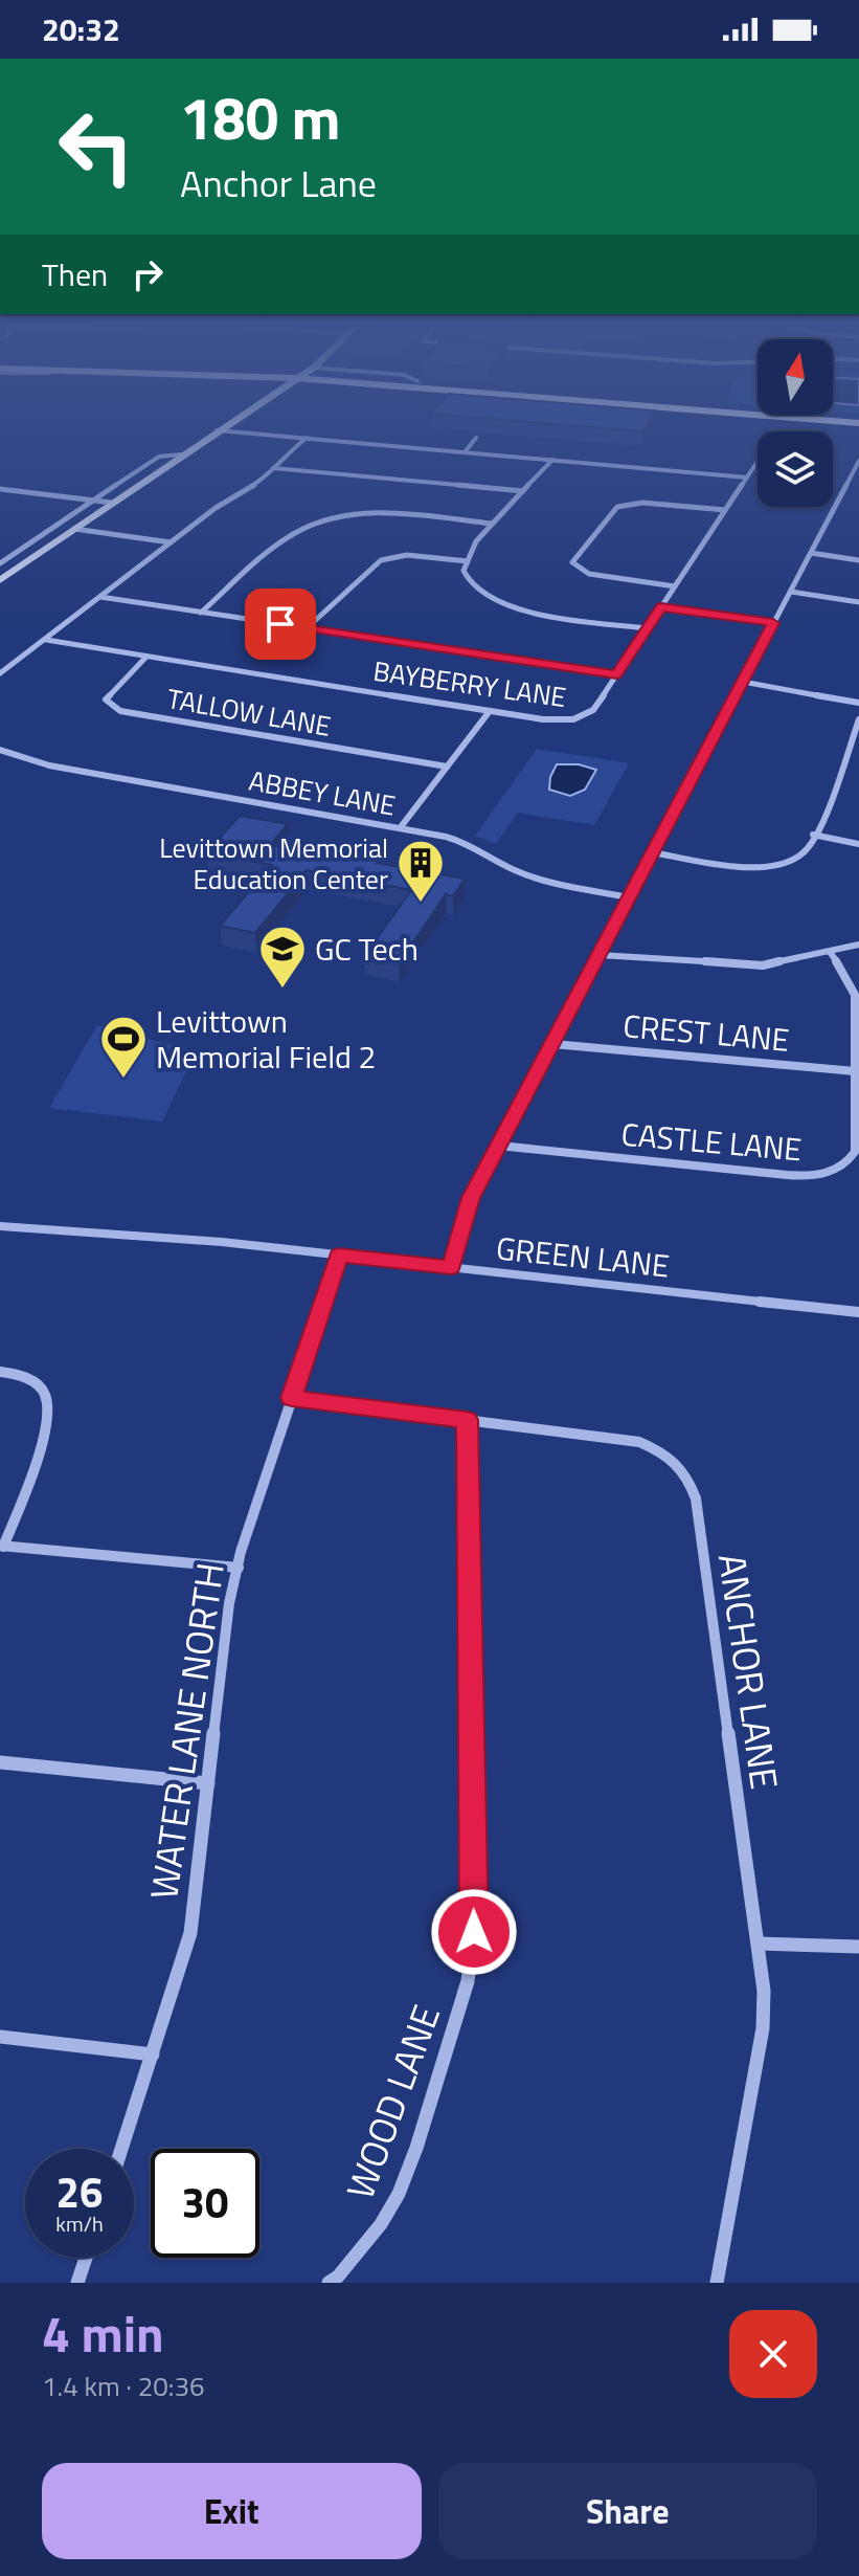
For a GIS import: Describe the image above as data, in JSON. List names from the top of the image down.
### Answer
{
  "streets": {
    "street": [
      "BAYBERRY LANE",
      "TALLOW LANE",
      "ABBEY LANE",
      "CREST LANE",
      "CASTLE LANE",
      "GREEN LANE",
      "ANCHOR LANE",
      "WATER LANE NORTH",
      "WOOD LANE"
    ]
  },
  "crossings": [
    ["BAYBERRY LANE", "TALLOW LANE"],
    ["CREST LANE", "CASTLE LANE"],
    ["GREEN LANE", "WATER LANE NORTH"],
    ["ANCHOR LANE", "WATER LANE NORTH"],
    ["ANCHOR LANE", "WOOD LANE"]
  ],
  "places": {
    "building": ["Levittown Memorial Education Center"],
    "school or university": ["GC Tech"],
    "sports": ["Levittown Memorial Field 2"]
  },
  "north": "top",
  "page": {
    "status": "20:32",
    "turn": ["180 m", "Anchor Lane"],
    "then": "Then",
    "speed": "26 km/h",
    "limit": "30",
    "heading": ["4 min", "1.4 km · 20:36"],
    "buttons": ["Exit", "Share"]
  }
}
